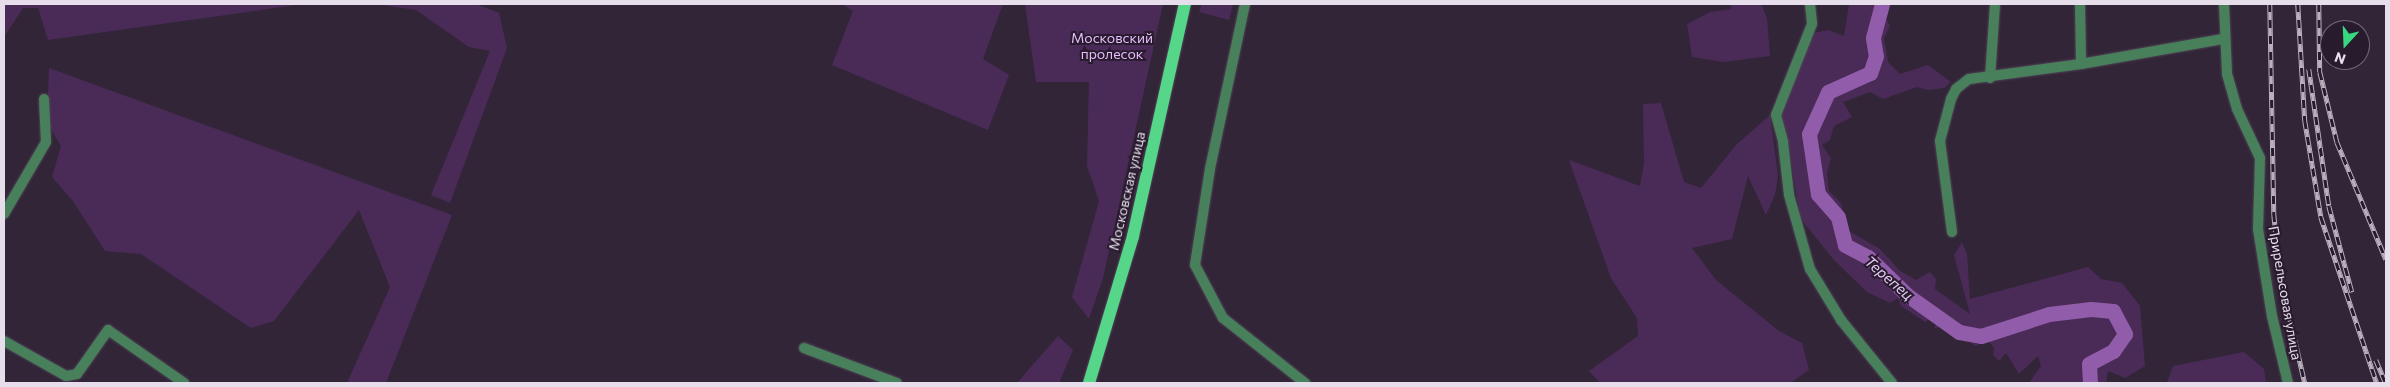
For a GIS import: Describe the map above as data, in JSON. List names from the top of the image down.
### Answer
{
  "streets": {
    "main road": ["Московская улица"],
    "street": ["Прирельсовая улица"]
  },
  "water": ["Терепец"],
  "parks": ["Московский пролесок"],
  "north": "bottom"
}
